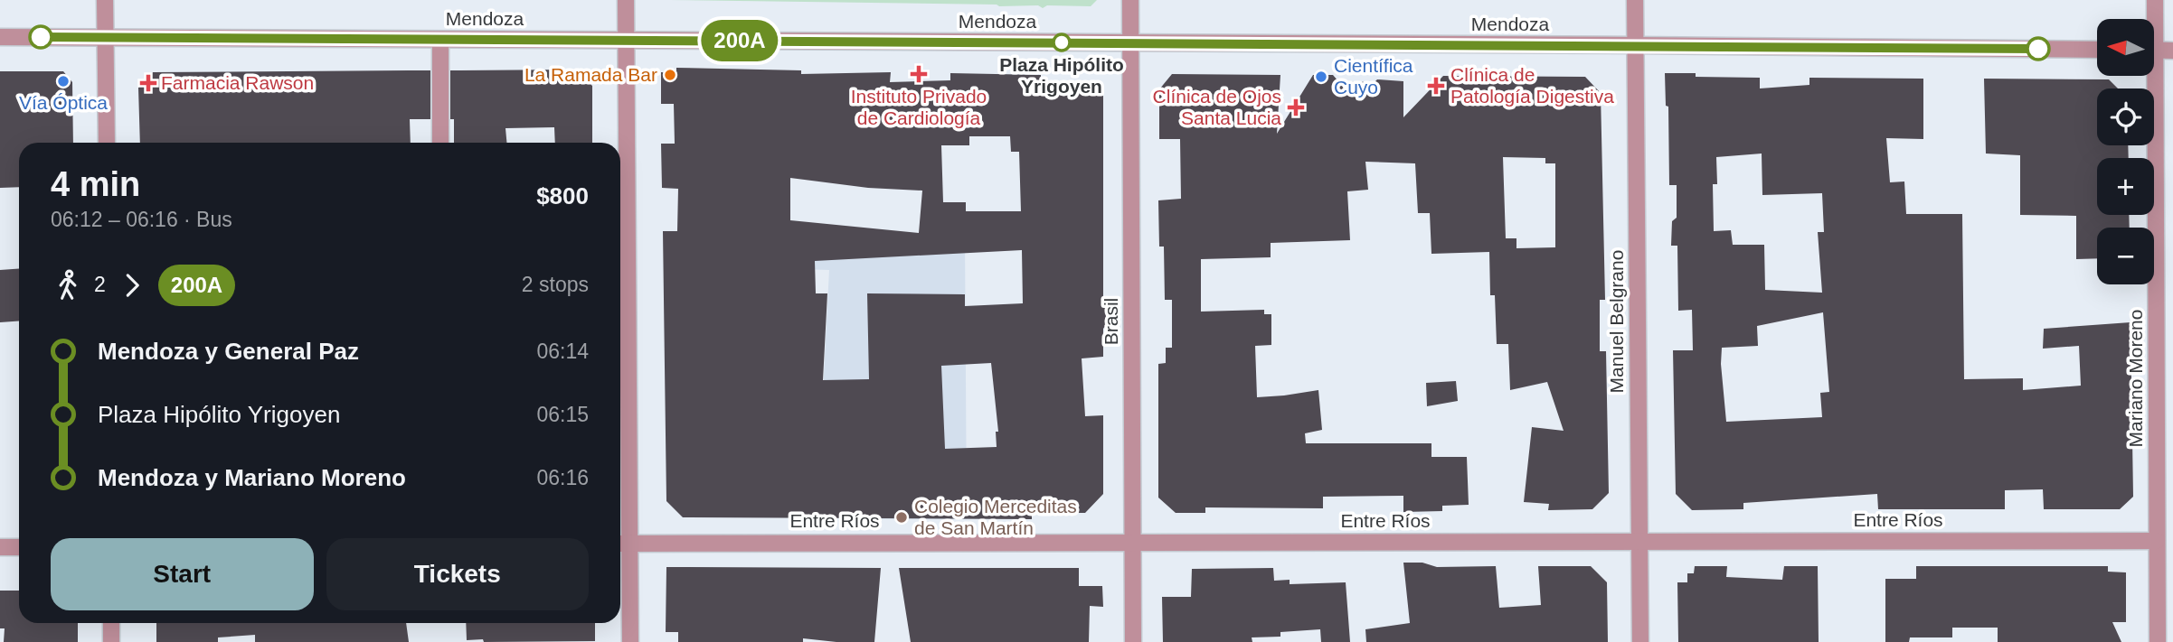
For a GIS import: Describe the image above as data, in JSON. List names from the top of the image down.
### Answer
{
  "streets": {
    "street": [
      "Mendoza",
      "Brasil",
      "Manuel Belgrano",
      "Mariano Moreno",
      "Entre Ríos"
    ]
  },
  "crossings": [
    ["Mendoza", "Brasil"],
    ["Mendoza", "Manuel Belgrano"],
    ["Brasil", "Entre Ríos"],
    ["Manuel Belgrano", "Entre Ríos"],
    ["Mariano Moreno", "Entre Ríos"]
  ],
  "places": {
    "other": [
      "Plaza Hipólito Yrigoyen",
      "La Ramada Bar",
      "Científica Cuyo",
      "Vía Óptica",
      "Colegio Merceditas de San Martín"
    ],
    "health": [
      "Instituto Privado de Cardiología",
      "Farmacia Rawson",
      "Clínica de Patología Digestiva",
      "Clínica de Ojos Santa Lucia"
    ]
  },
  "lines": ["bus line 200A"],
  "north": "left",
  "page": {
    "on_map": "200A",
    "map_buttons": ["+", "−"],
    "heading": ["4 min", "06:12 – 06:16 · Bus", "$800"],
    "legs": ["2", "200A", "2 stops"],
    "list": [
      {
        "name": "Mendoza y General Paz",
        "value": "06:14"
      },
      {
        "name": "Plaza Hipólito Yrigoyen",
        "value": "06:15"
      },
      {
        "name": "Mendoza y Mariano Moreno",
        "value": "06:16"
      }
    ],
    "buttons": ["Start", "Tickets"]
  }
}
